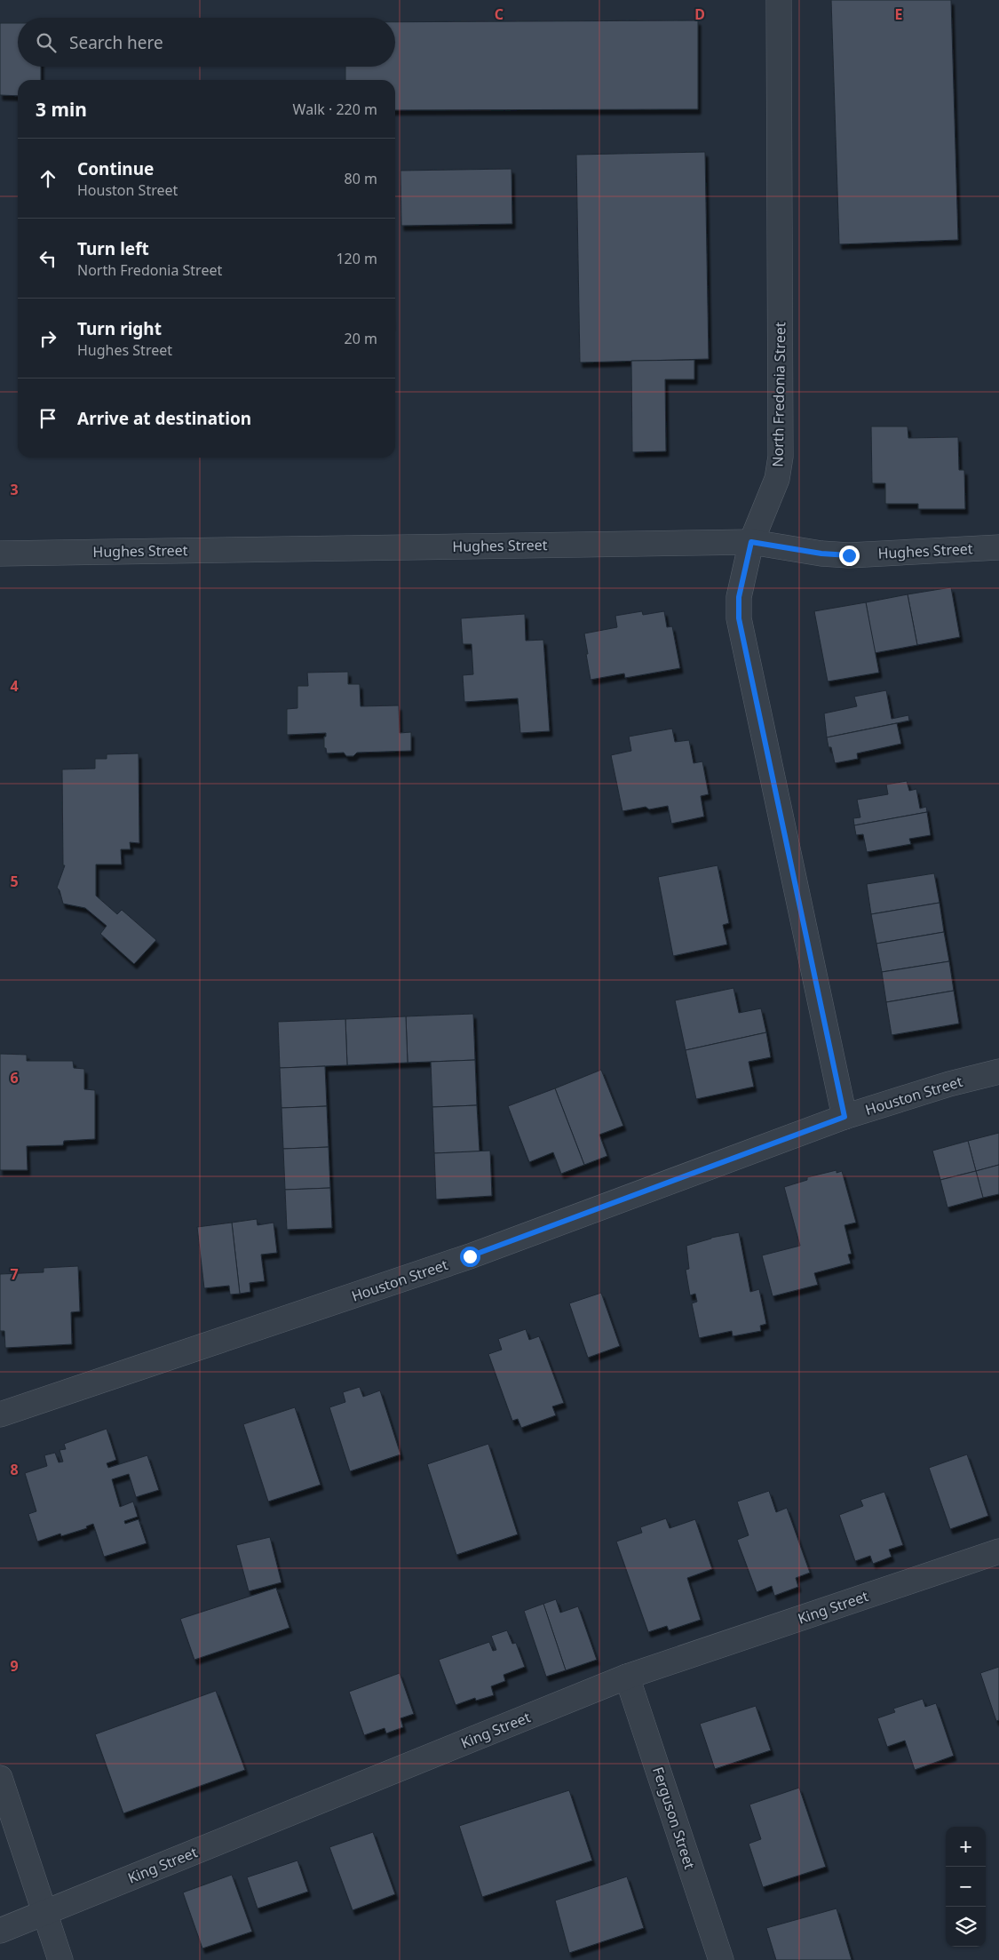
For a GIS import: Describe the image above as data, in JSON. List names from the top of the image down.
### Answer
{
  "streets": {
    "street": [
      "North Fredonia Street",
      "Hughes Street",
      "Houston Street",
      "King Street",
      "Ferguson Street"
    ]
  },
  "crossings": [
    ["North Fredonia Street", "Hughes Street"],
    ["North Fredonia Street", "Houston Street"],
    ["King Street", "Ferguson Street"]
  ],
  "page": {
    "search": "Search here",
    "heading": ["3 min", "Walk · 220 m"],
    "list": [
      ["Continue", "Houston Street", "80 m"],
      ["Turn left", "North Fredonia Street", "120 m"],
      ["Turn right", "Hughes Street", "20 m"],
      "Arrive at destination"
    ],
    "map_buttons": ["+", "−"]
  },
  "grid": {
    "columns": ["C", "D", "E"],
    "rows": [
      "3",
      "4",
      "5",
      "6",
      "7",
      "8",
      "9"
    ]
  }
}
